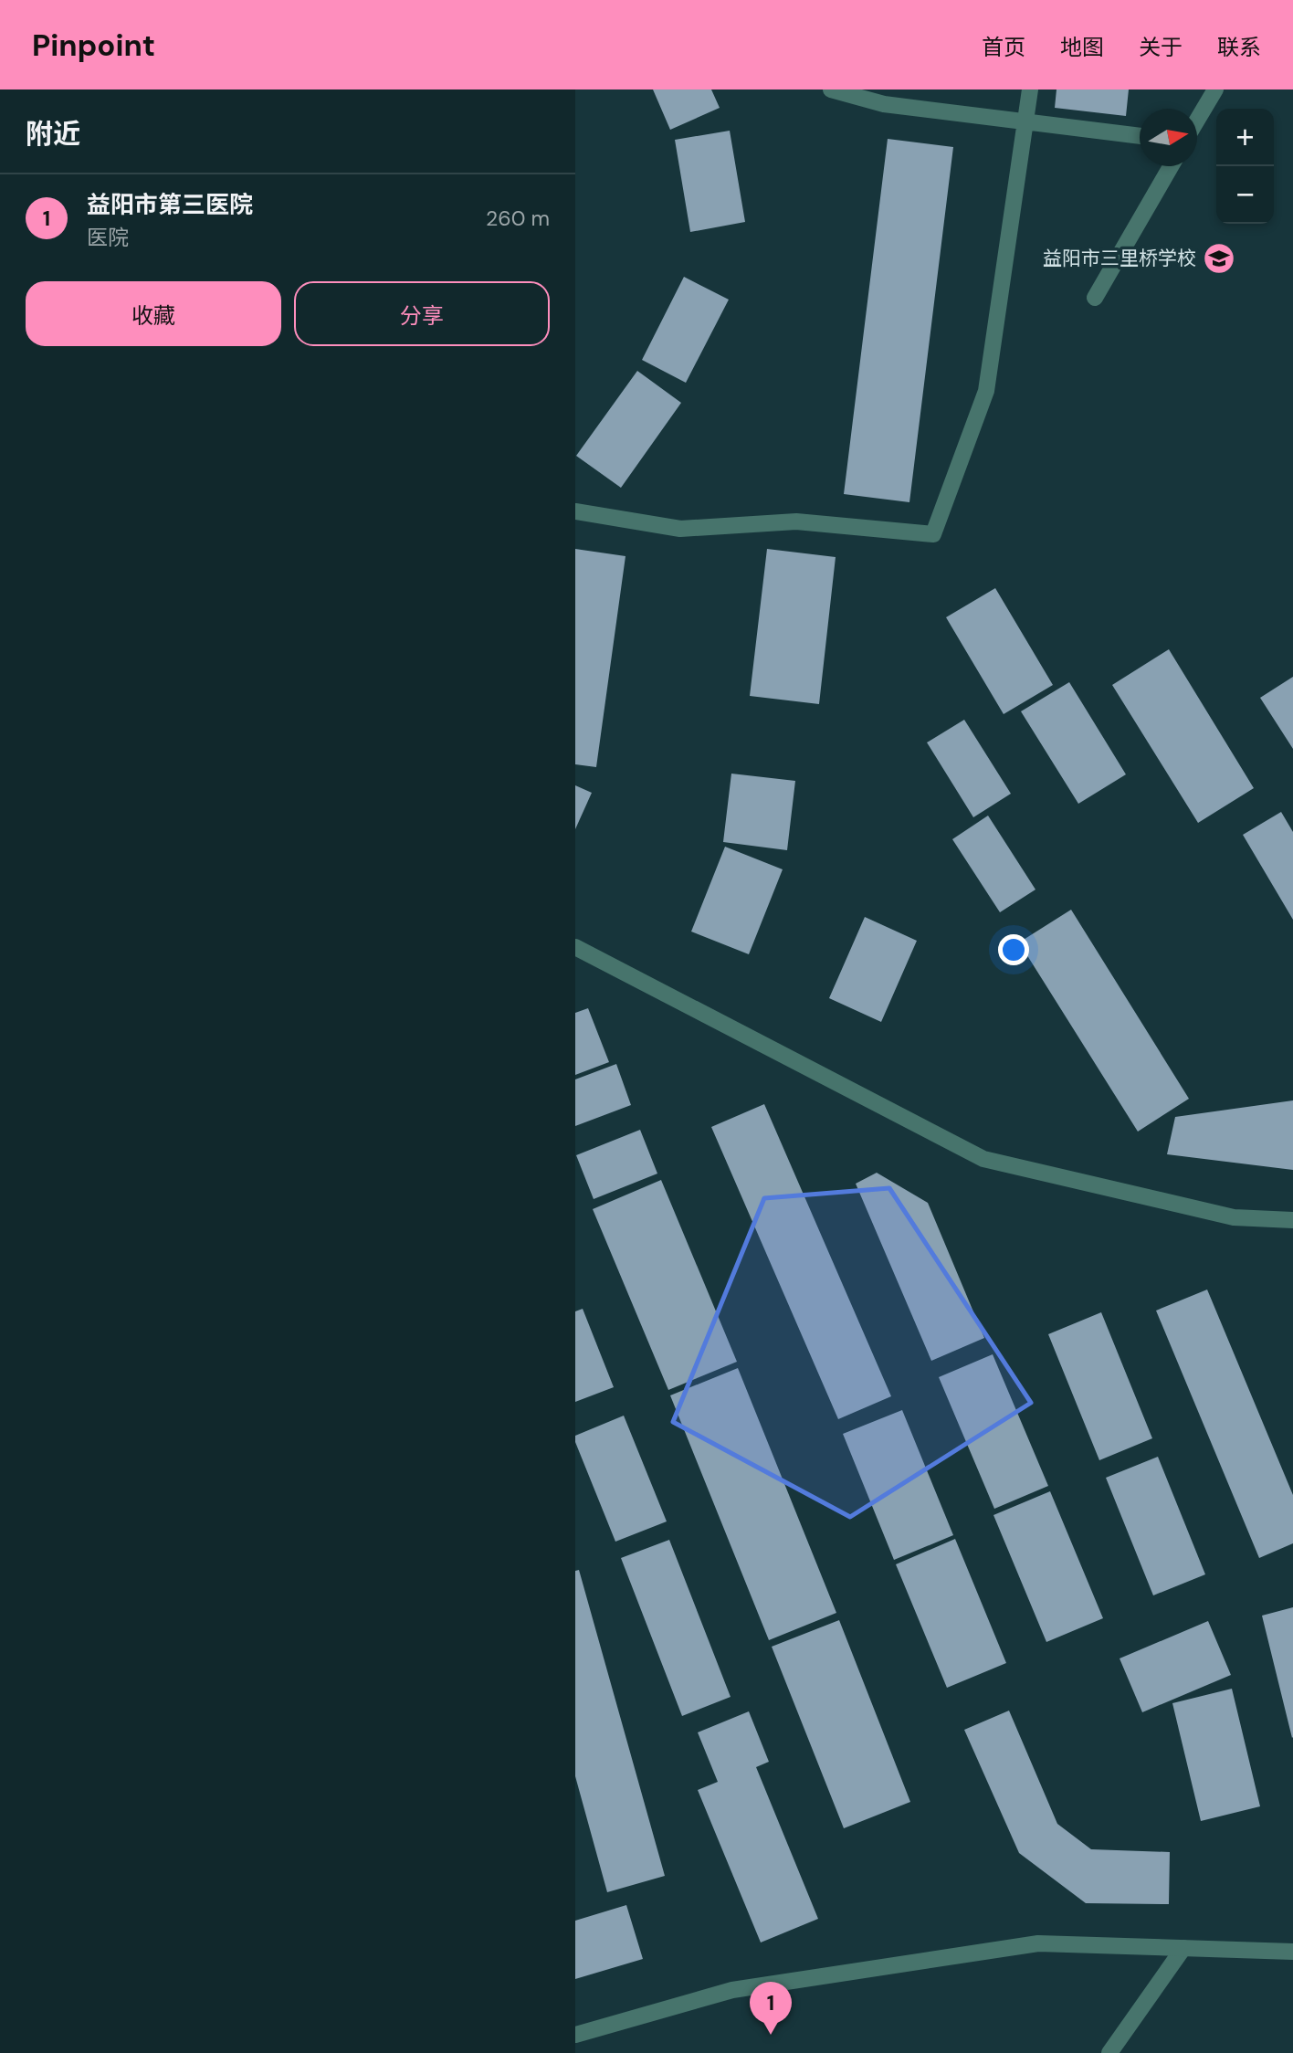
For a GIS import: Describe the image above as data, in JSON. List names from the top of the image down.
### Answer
{
  "places": {
    "school or university": ["益阳市三里桥学校"]
  },
  "north": "right",
  "page": {
    "header": "Pinpoint",
    "nav": [
      "首页",
      "地图",
      "关于",
      "联系"
    ],
    "heading": "附近",
    "map_buttons": ["+", "−"],
    "list": [
      {
        "mark": "1",
        "name": "益阳市第三医院",
        "note": "医院",
        "value": "260 m"
      }
    ],
    "buttons": ["收藏", "分享"],
    "pins": "1"
  }
}
